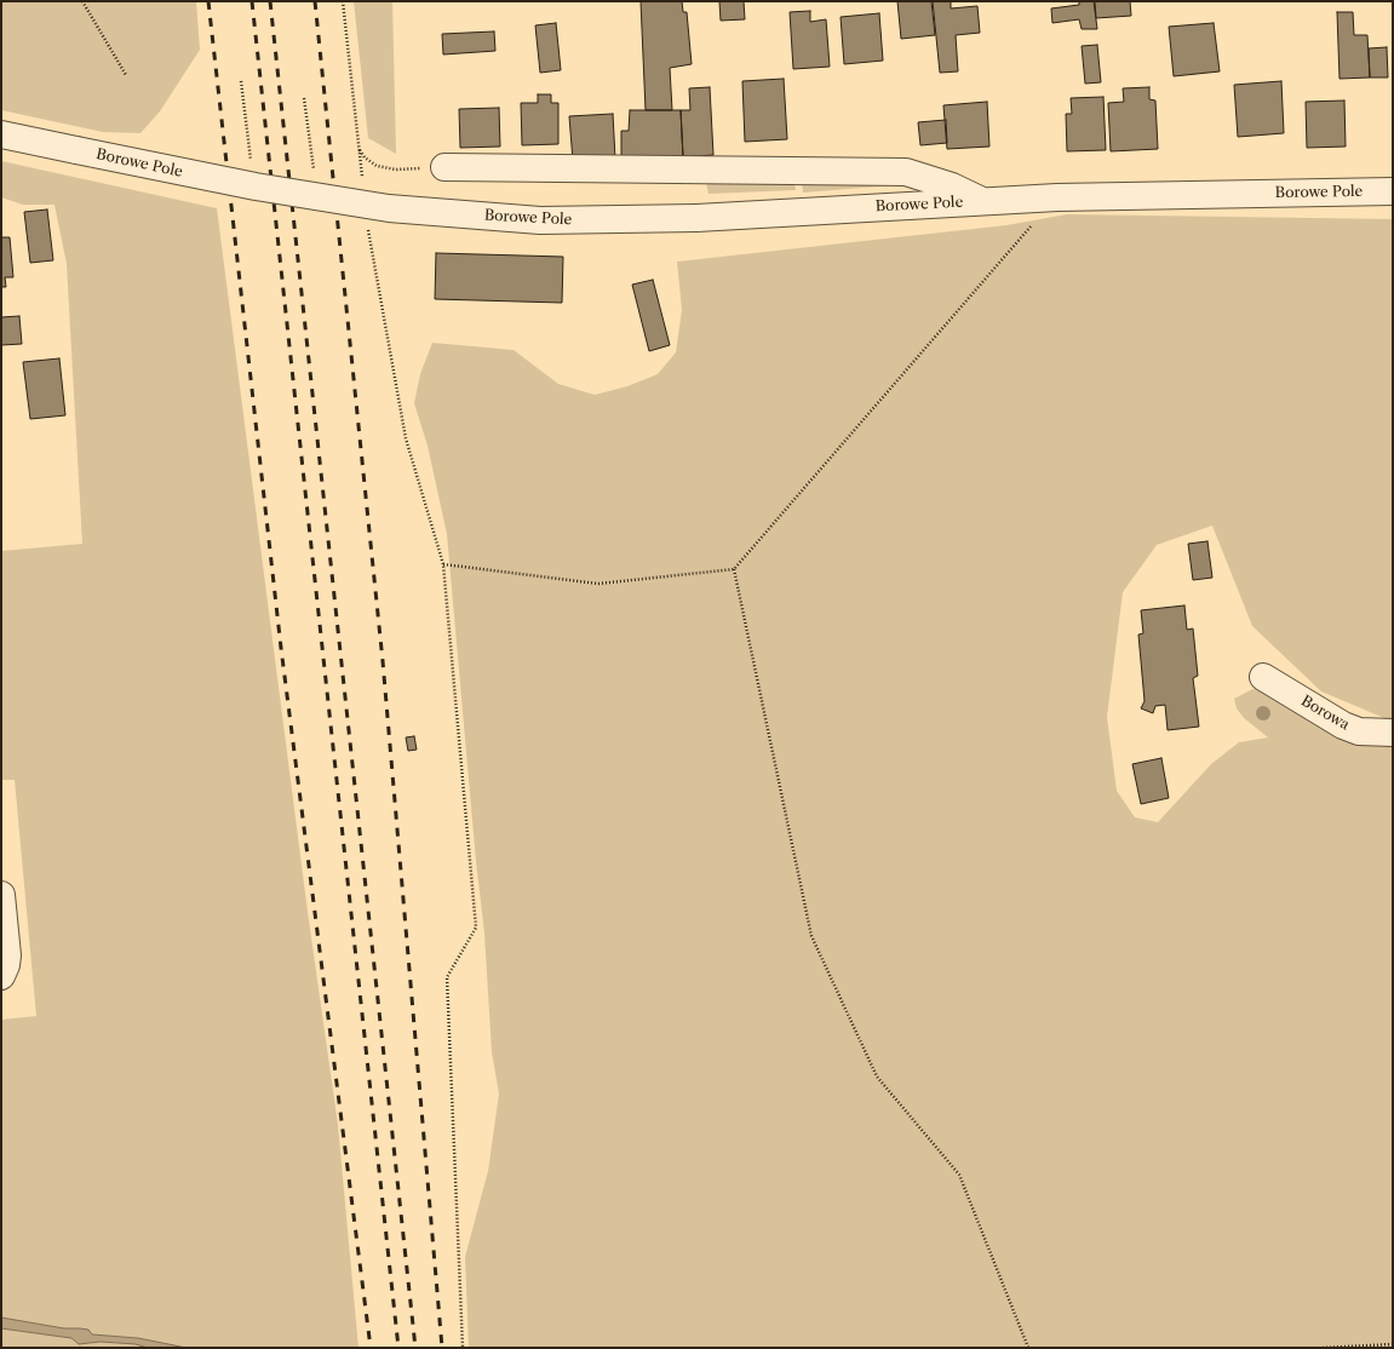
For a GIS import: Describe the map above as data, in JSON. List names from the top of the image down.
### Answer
{
  "streets": {
    "street": ["Borowe Pole", "Borowa"]
  }
}
